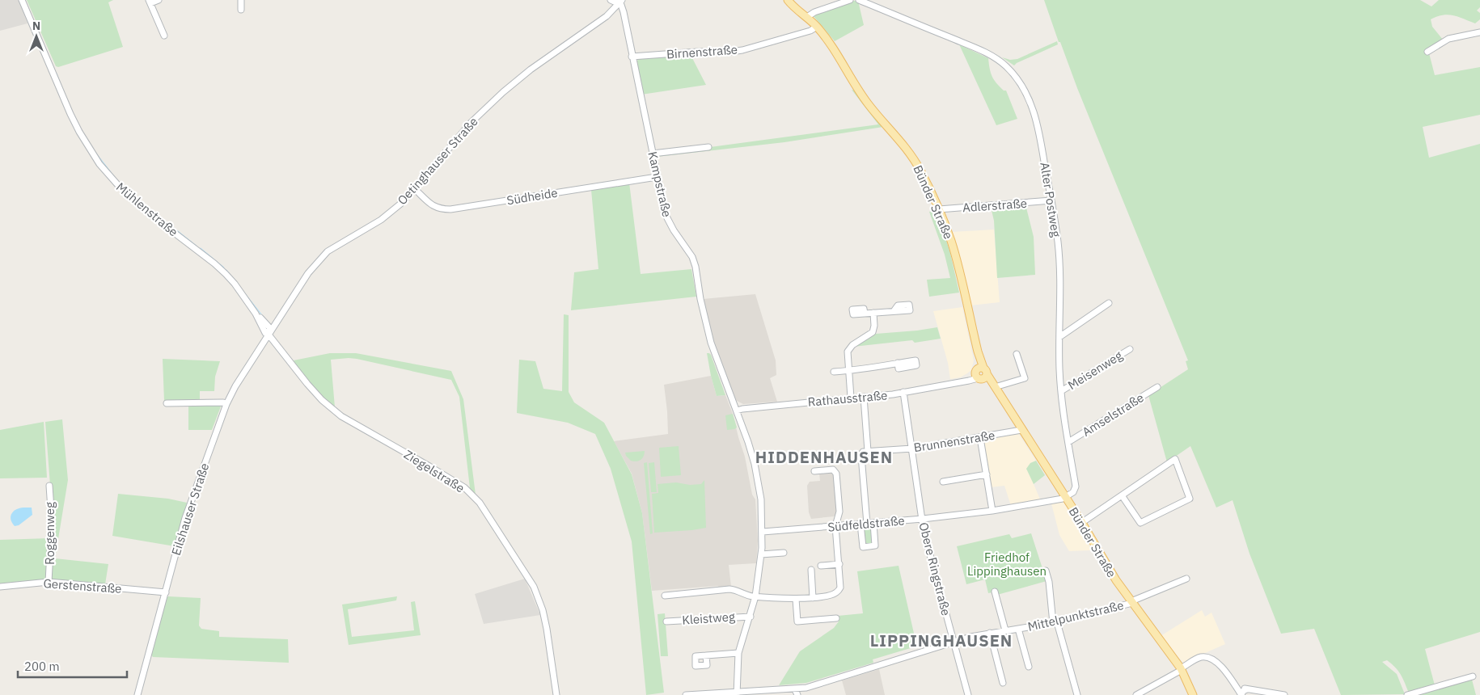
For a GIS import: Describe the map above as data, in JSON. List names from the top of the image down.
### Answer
{
  "streets": {
    "main road": ["Bünder Straße"],
    "street": [
      "Birnenstraße",
      "Oetinghauser Straße",
      "Kampstraße",
      "Südheide",
      "Alter Postweg",
      "Adlerstraße",
      "Mühlenstraße",
      "Meisenweg",
      "Rathausstraße",
      "Amselstraße",
      "Brunnenstraße",
      "Ziegelstraße",
      "Eilshauser Straße",
      "Südfeldstraße",
      "Roggenweg",
      "Obere Ringstraße",
      "Gerstenstraße",
      "Mittelpunktstraße",
      "Kleistweg"
    ]
  },
  "crossings": [
    ["Birnenstraße", "Kampstraße"],
    ["Birnenstraße", "Bünder Straße"],
    ["Oetinghauser Straße", "Kampstraße"],
    ["Oetinghauser Straße", "Südheide"],
    ["Oetinghauser Straße", "Mühlenstraße"],
    ["Oetinghauser Straße", "Ziegelstraße"],
    ["Oetinghauser Straße", "Eilshauser Straße"],
    ["Kampstraße", "Südheide"],
    ["Kampstraße", "Rathausstraße"],
    ["Kampstraße", "Südfeldstraße"],
    ["Kampstraße", "Mittelpunktstraße"],
    ["Kampstraße", "Kleistweg"],
    ["Alter Postweg", "Bünder Straße"],
    ["Alter Postweg", "Adlerstraße"],
    ["Alter Postweg", "Meisenweg"],
    ["Alter Postweg", "Amselstraße"],
    ["Alter Postweg", "Südfeldstraße"],
    ["Bünder Straße", "Adlerstraße"],
    ["Bünder Straße", "Rathausstraße"],
    ["Bünder Straße", "Brunnenstraße"],
    ["Bünder Straße", "Südfeldstraße"],
    ["Bünder Straße", "Mittelpunktstraße"],
    ["Mühlenstraße", "Ziegelstraße"],
    ["Mühlenstraße", "Eilshauser Straße"],
    ["Rathausstraße", "Obere Ringstraße"],
    ["Brunnenstraße", "Obere Ringstraße"],
    ["Ziegelstraße", "Eilshauser Straße"],
    ["Eilshauser Straße", "Gerstenstraße"],
    ["Südfeldstraße", "Obere Ringstraße"],
    ["Roggenweg", "Gerstenstraße"],
    ["Obere Ringstraße", "Mittelpunktstraße"]
  ],
  "districts": ["HIDDENHAUSEN", "LIPPINGHAUSEN"],
  "parks": ["Friedhof Lippinghausen"],
  "scale_bar": "200 m",
  "north": "top"
}
